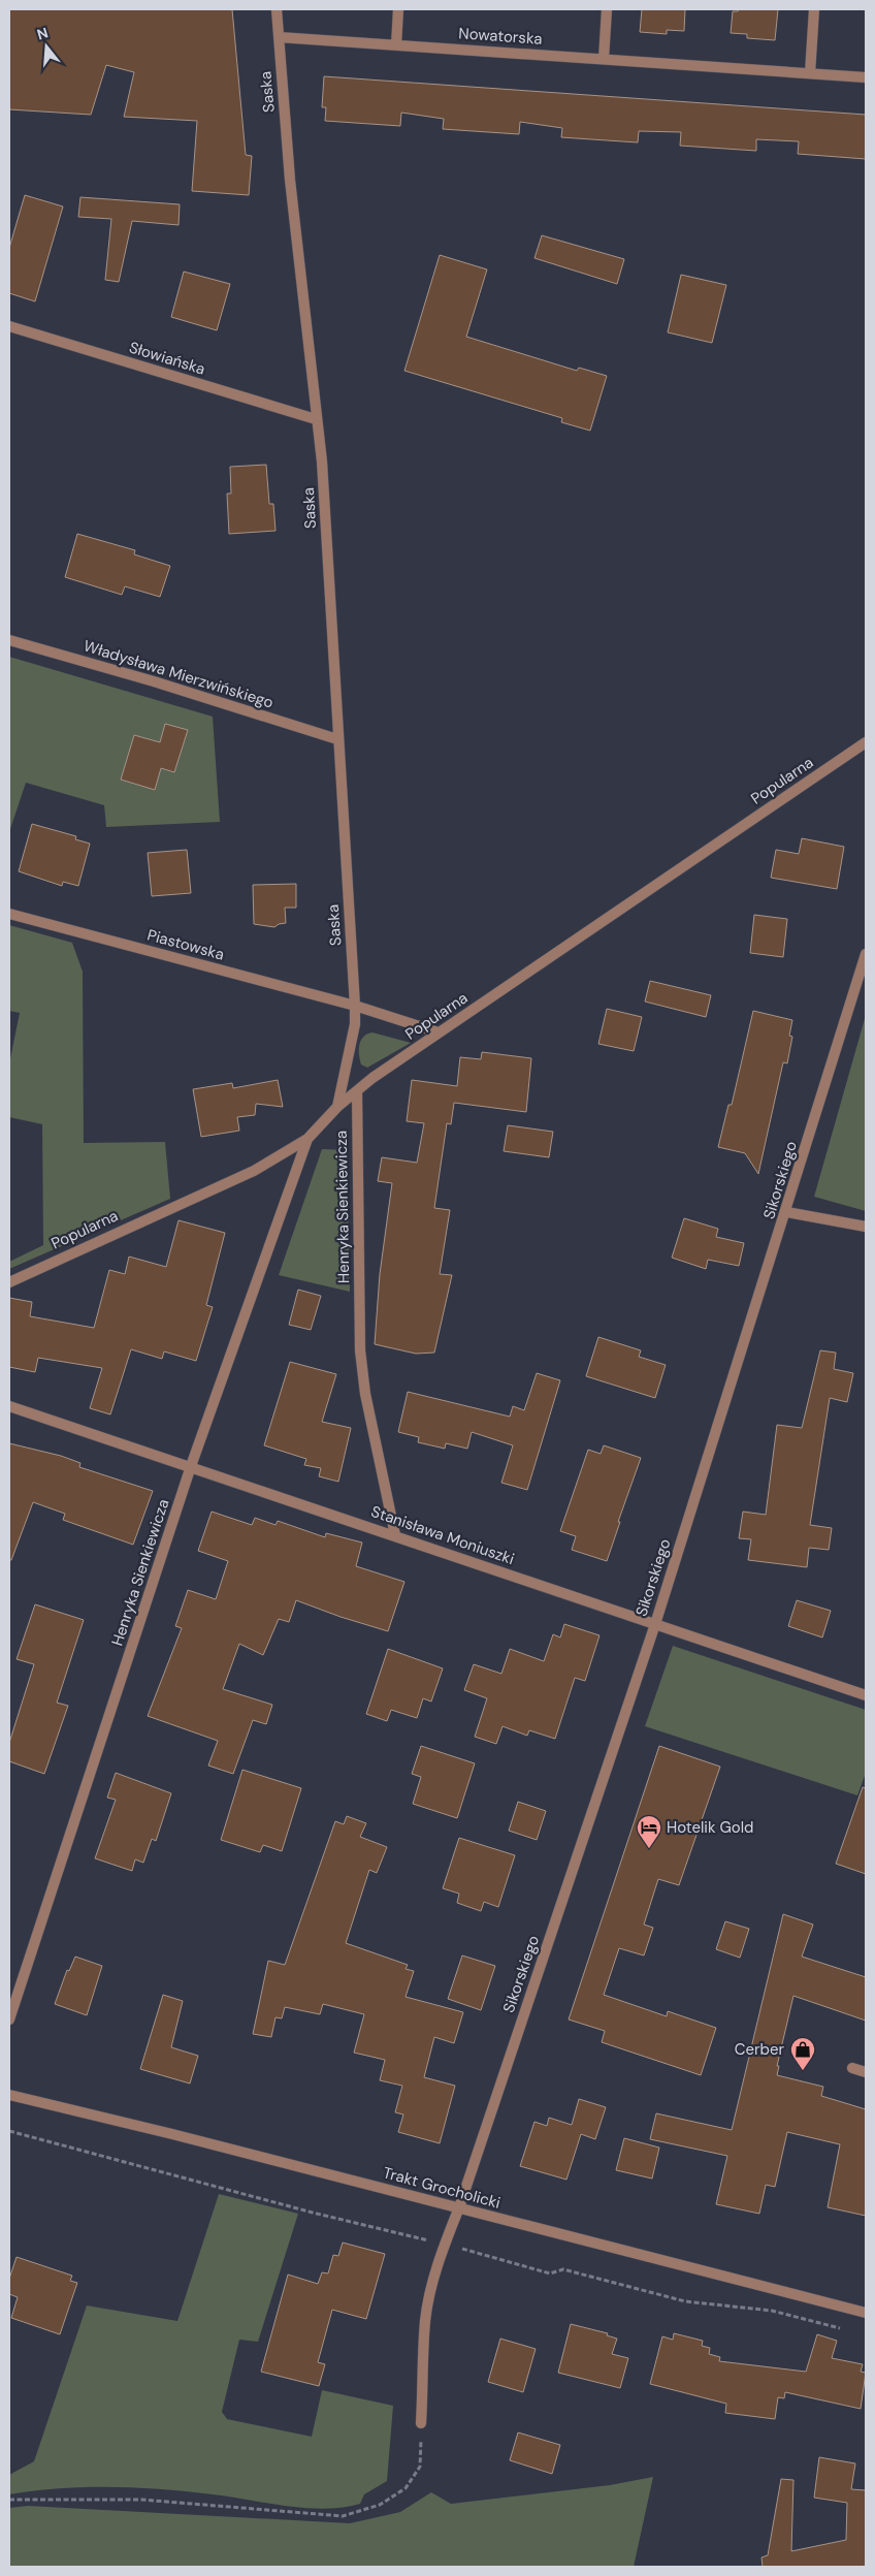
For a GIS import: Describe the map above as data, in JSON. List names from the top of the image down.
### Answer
{
  "streets": {
    "street": [
      "Nowatorska",
      "Saska",
      "Słowiańska",
      "Władysława Mierzwińskiego",
      "Popularna",
      "Piastowska",
      "Sikorskiego",
      "Henryka Sienkiewicza",
      "Stanisława Moniuszki",
      "Trakt Grocholicki"
    ]
  },
  "crossings": [
    ["Nowatorska", "Saska"],
    ["Saska", "Słowiańska"],
    ["Saska", "Władysława Mierzwińskiego"],
    ["Saska", "Popularna"],
    ["Saska", "Piastowska"],
    ["Popularna", "Piastowska"],
    ["Popularna", "Henryka Sienkiewicza"],
    ["Sikorskiego", "Stanisława Moniuszki"],
    ["Sikorskiego", "Trakt Grocholicki"],
    ["Henryka Sienkiewicza", "Stanisława Moniuszki"]
  ],
  "places": {
    "hotel": ["Hotelik Gold"],
    "shop": ["Cerber"]
  },
  "north": "top"
}
